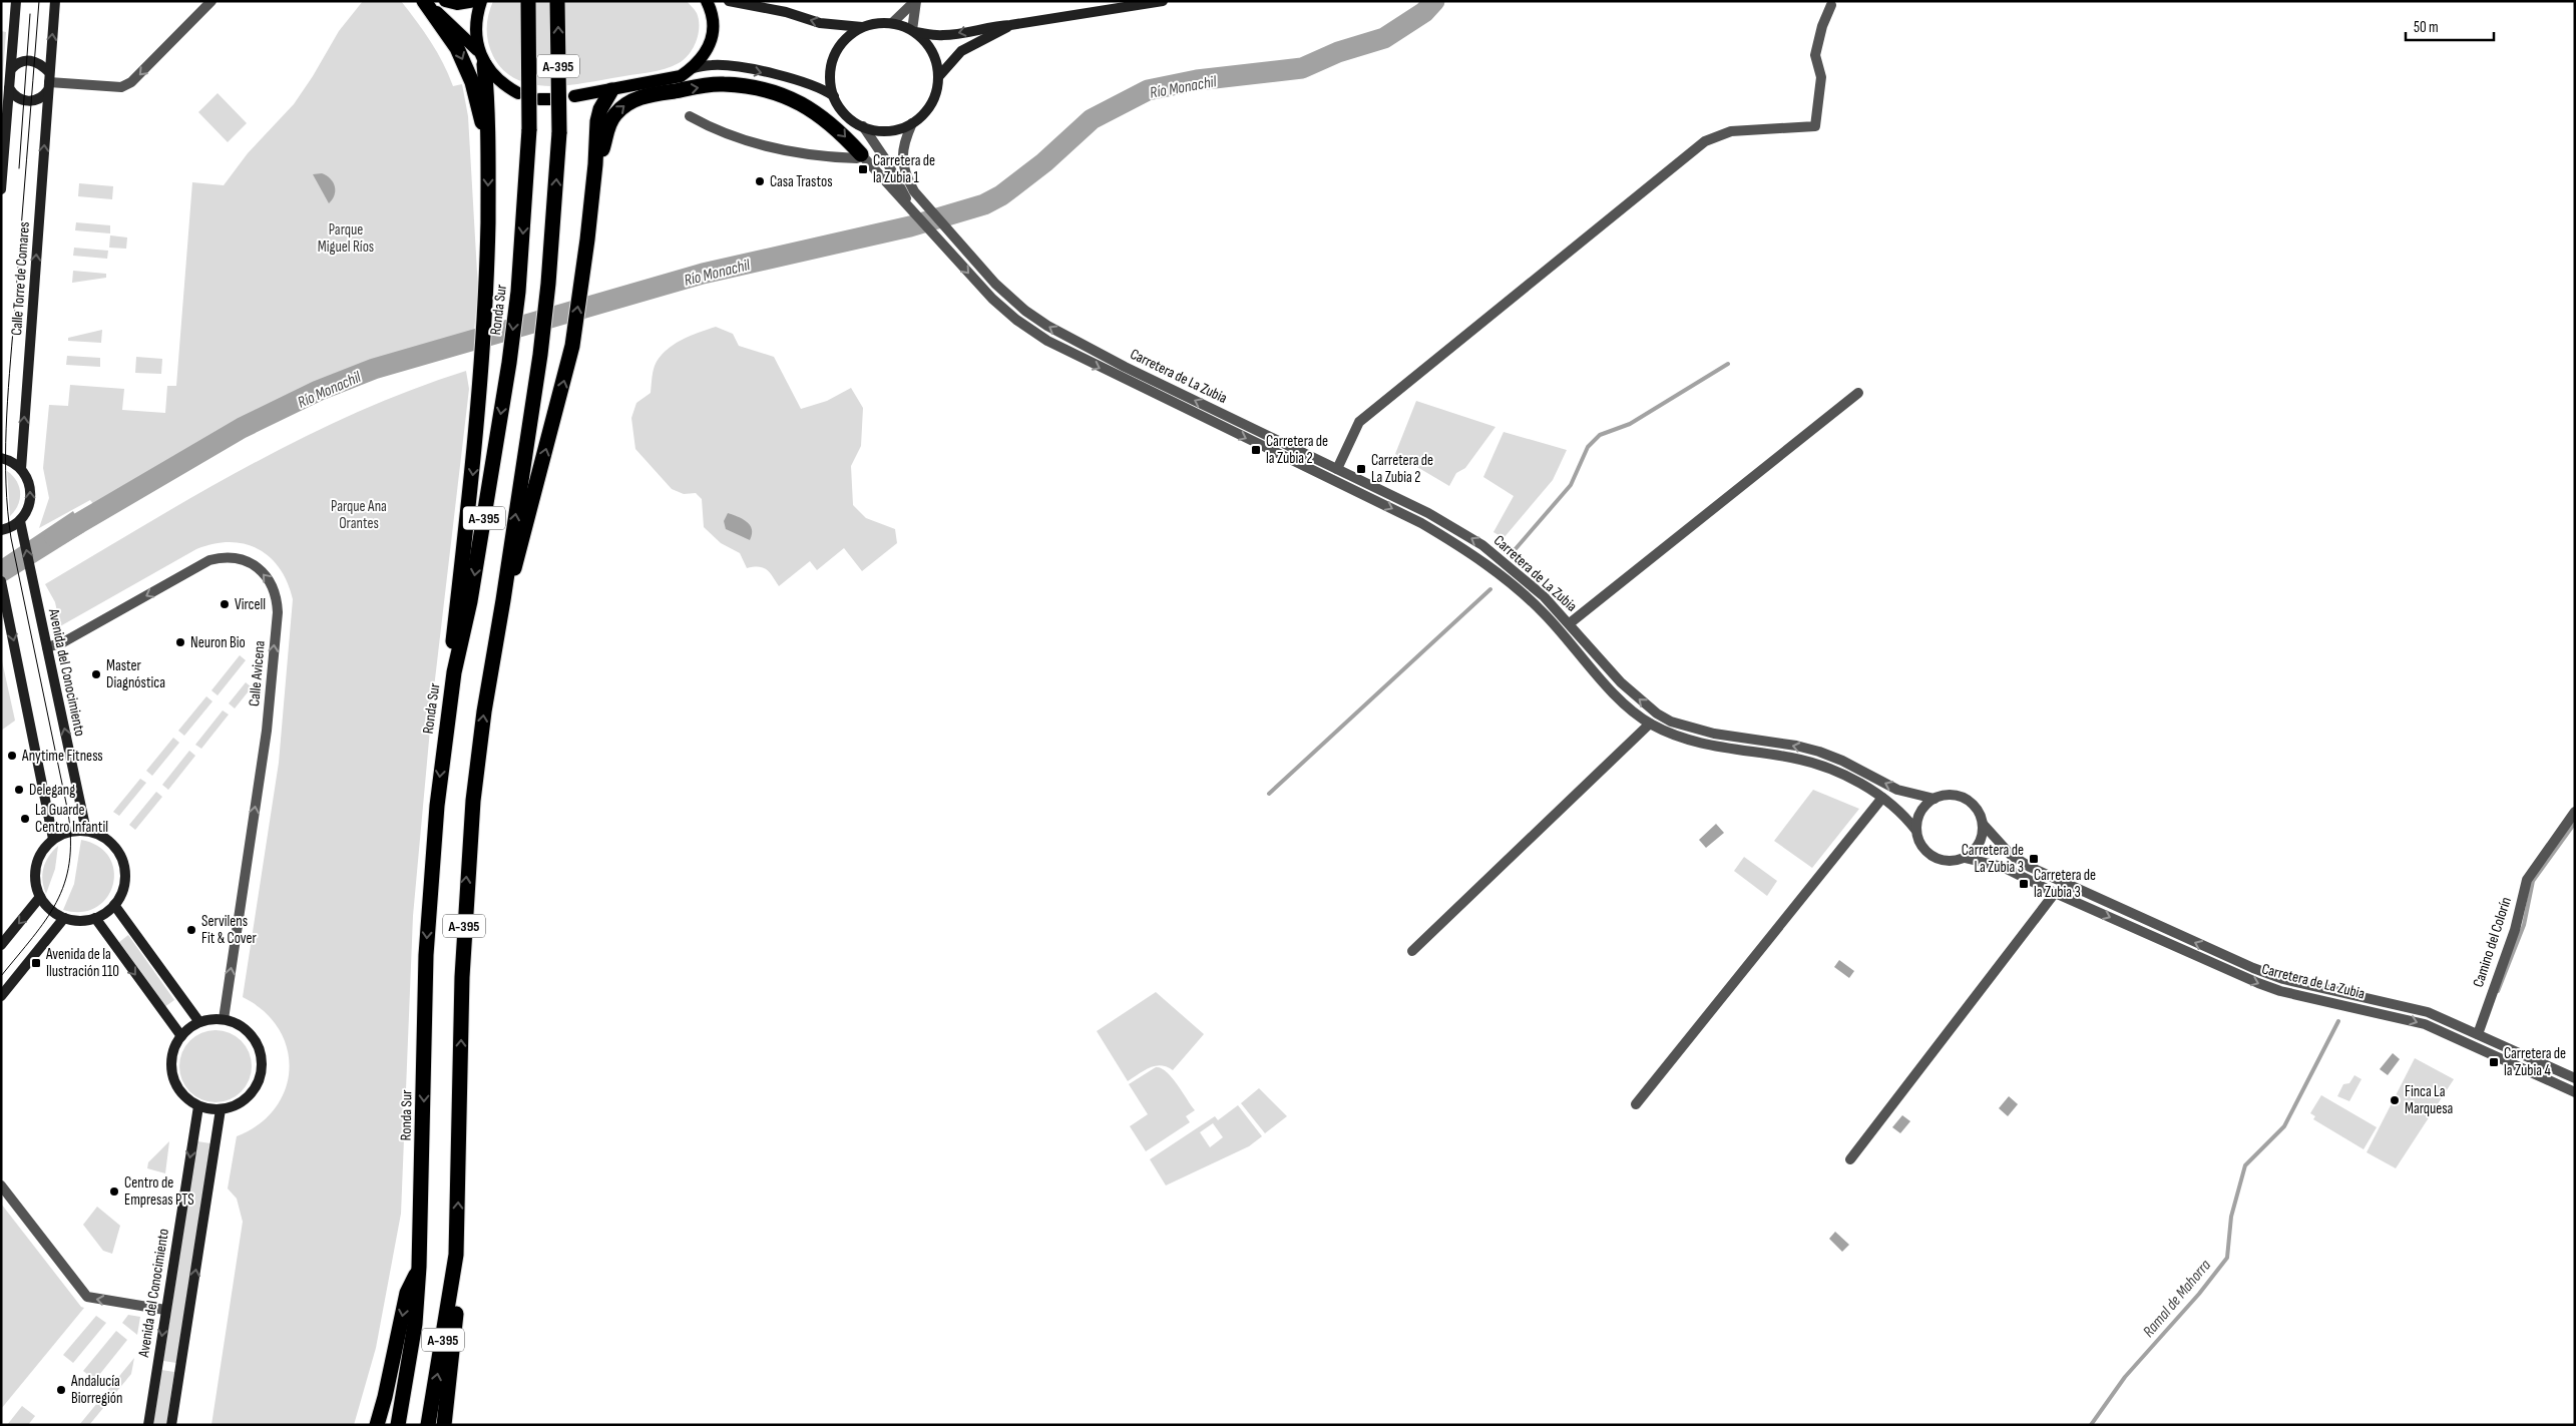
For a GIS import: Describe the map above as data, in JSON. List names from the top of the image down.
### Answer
{
  "streets": {
    "highway": ["A-395", "Ronda Sur"],
    "main road": ["Calle Torre de Comares", "Avenida del Conocimiento"],
    "street": ["Carretera de La Zubia", "Calle Avicena", "Camino del Colorín"]
  },
  "crossings": [
    ["Carretera de La Zubia", "Camino del Colorín"],
    ["Avenida del Conocimiento", "Calle Avicena"]
  ],
  "water": ["Río Monachil", "Ramal de Mahorra"],
  "parks": ["Parque Miguel Ríos", "Parque Ana Orantes"],
  "places": {
    "transit": [
      "Carretera de la Zubia 1",
      "Carretera de la Zubia 2",
      "Carretera de La Zubia 2",
      "Carretera de La Zubia 3",
      "Carretera de la Zubia 3",
      "Avenida de la Ilustración 110",
      "Carretera de la Zubia 4"
    ],
    "other": [
      "Casa Trastos",
      "Vircell",
      "Neuron Bio",
      "Master Diagnóstica",
      "Anytime Fitness",
      "Delegang",
      "La Guarde Centro Infantil",
      "Servilens Fit & Cover",
      "Finca La Marquesa",
      "Centro de Empresas PTS",
      "Andalucía Biorregión"
    ]
  },
  "scale_bar": "50 m"
}
